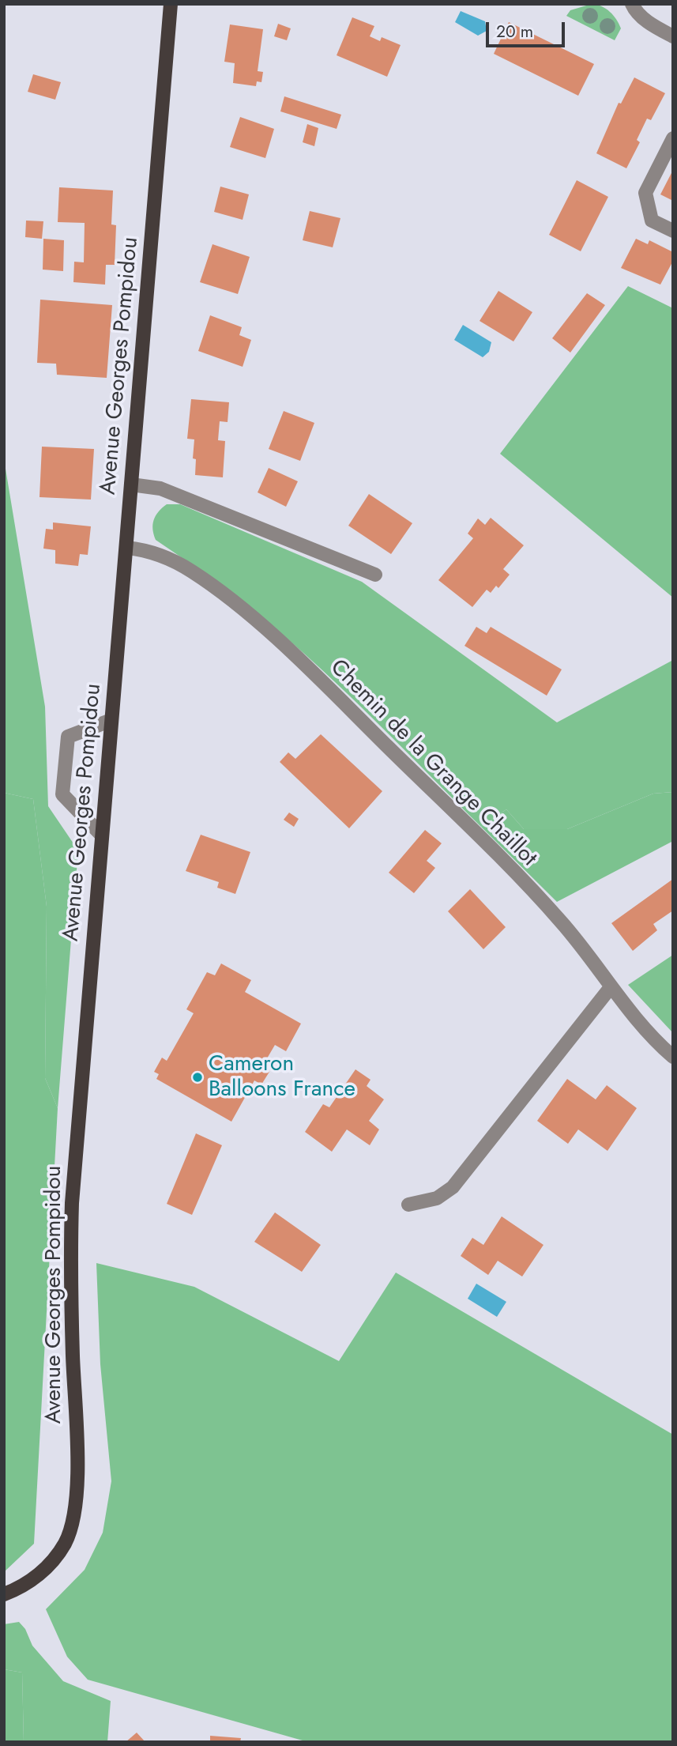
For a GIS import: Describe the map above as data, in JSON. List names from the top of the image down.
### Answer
{
  "streets": {
    "main road": ["Avenue Georges Pompidou"],
    "street": ["Chemin de la Grange Chaillot"]
  },
  "crossings": [
    ["Avenue Georges Pompidou", "Chemin de la Grange Chaillot"]
  ],
  "places": ["Cameron Balloons France"],
  "scale_bar": "20 m"
}
